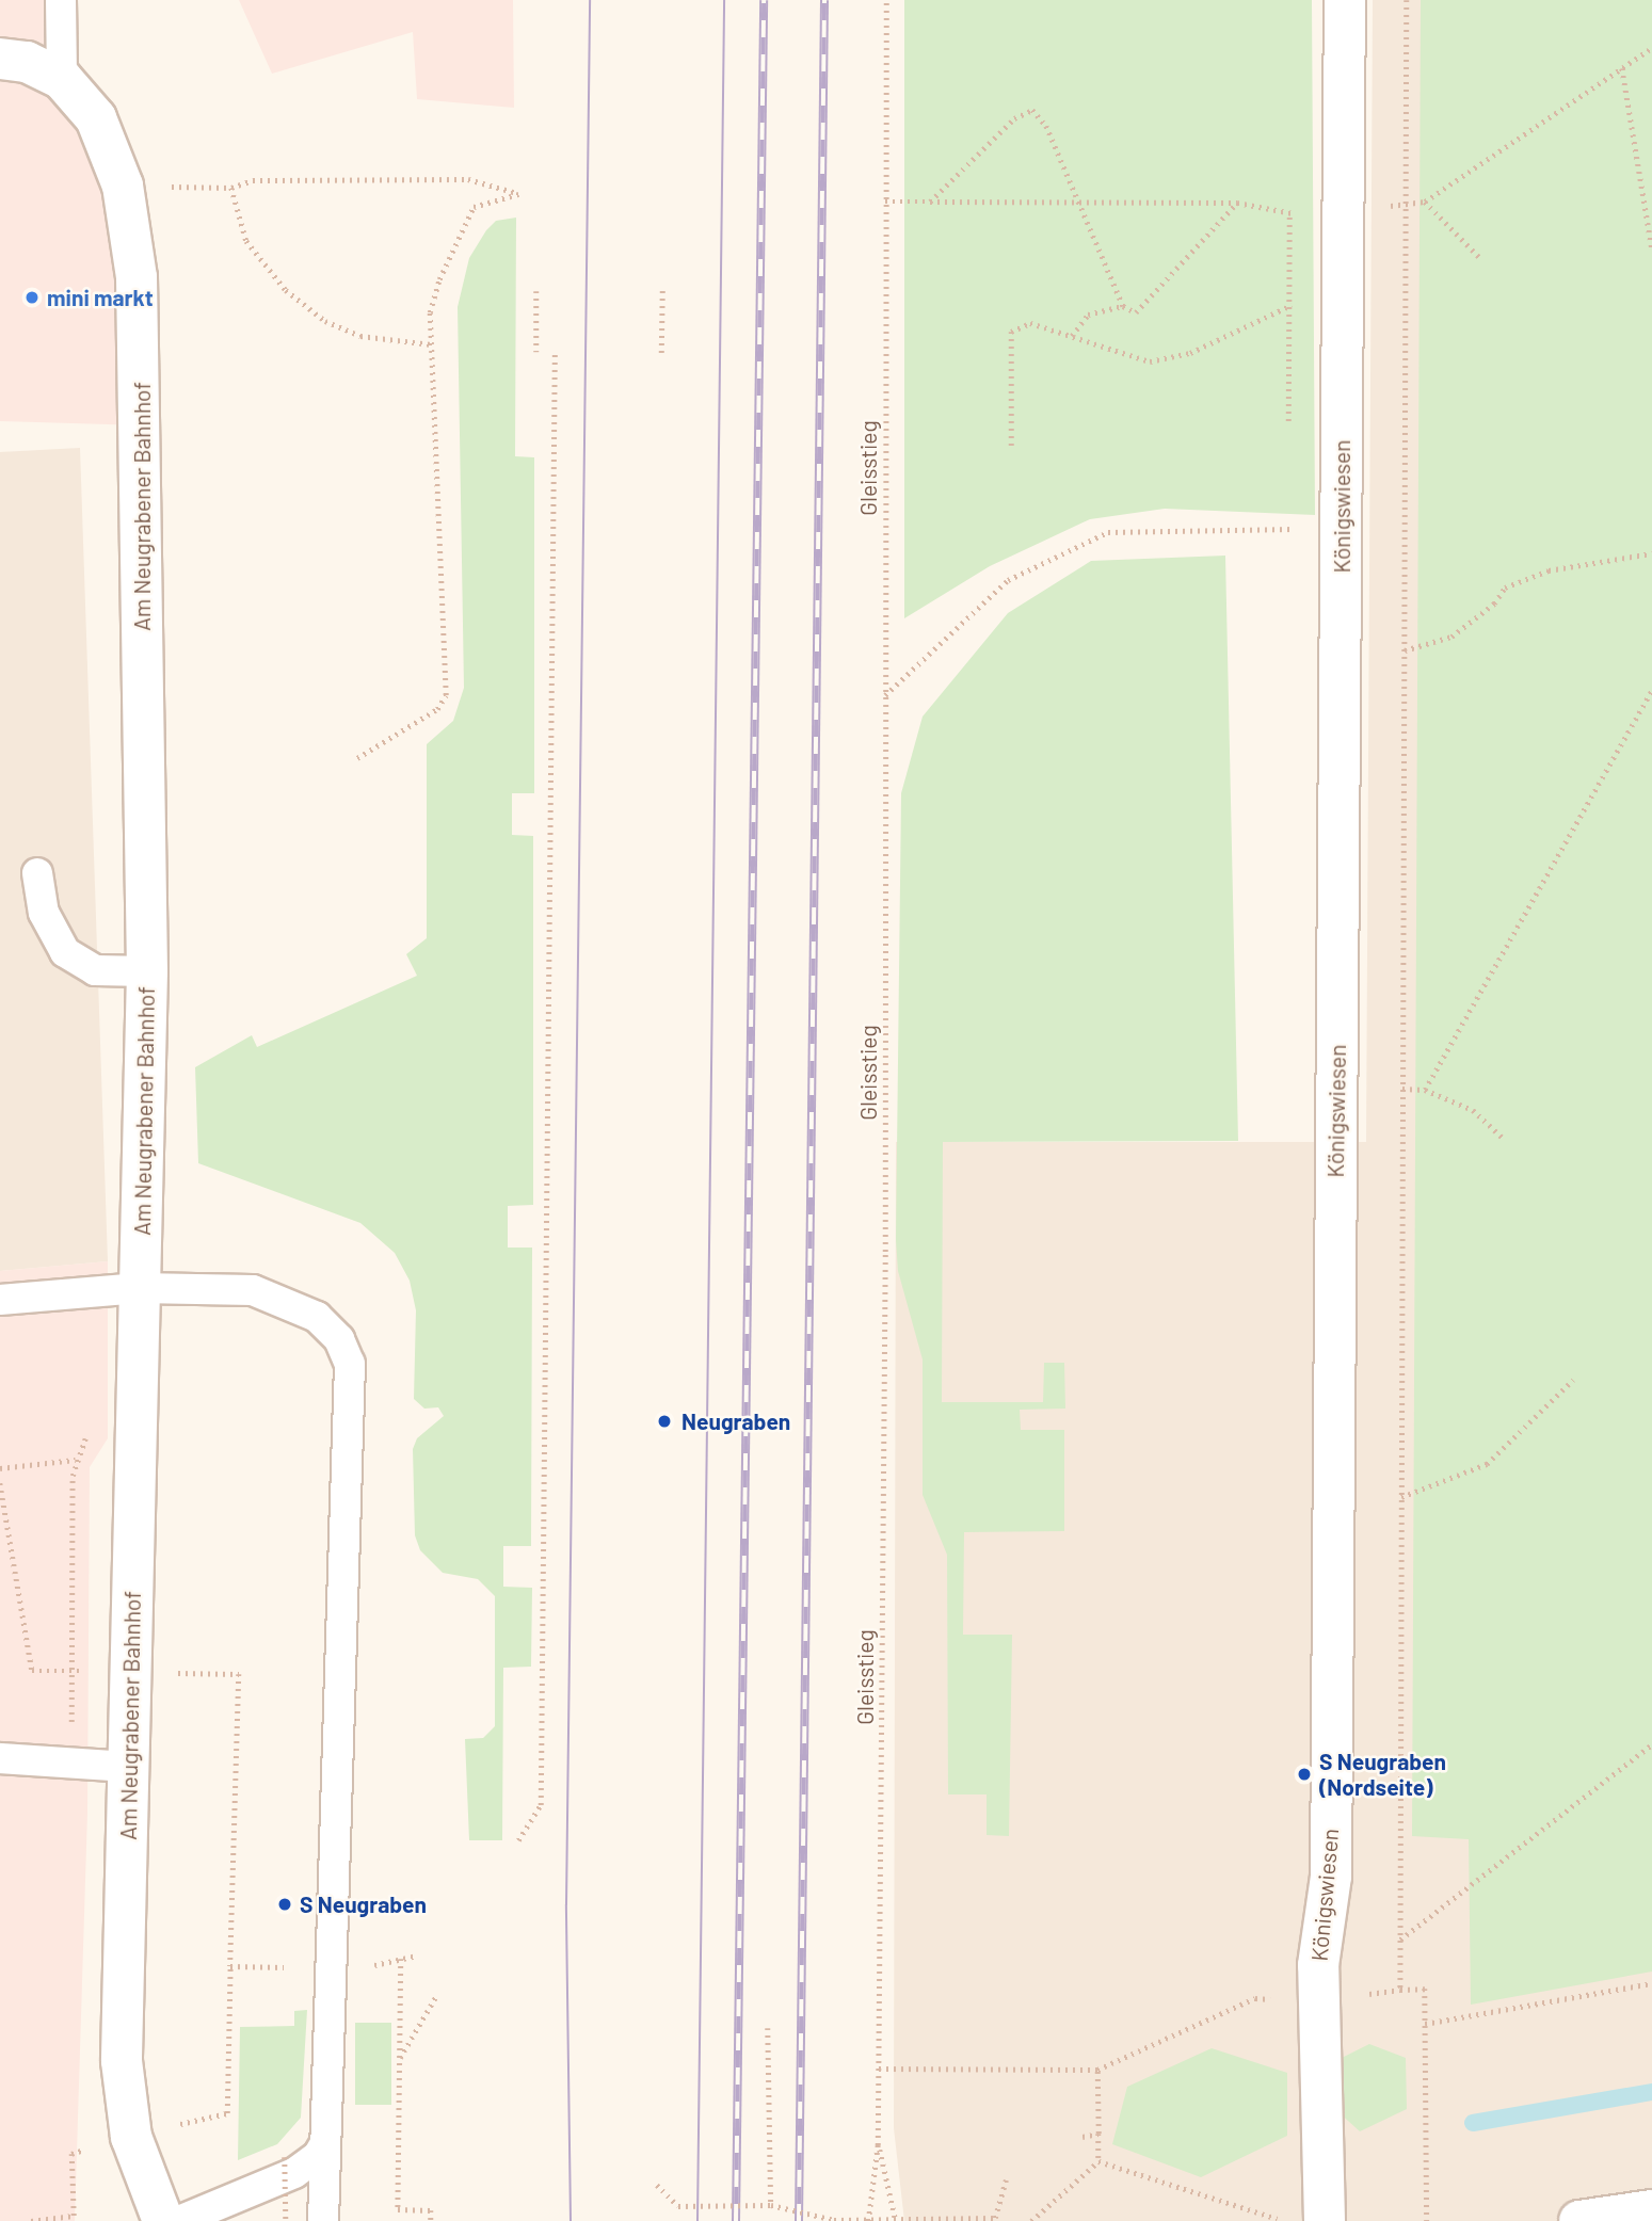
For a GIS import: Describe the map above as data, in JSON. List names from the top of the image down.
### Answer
{
  "streets": {
    "street": ["Am Neugrabener Bahnhof", "Königswiesen"],
    "path": ["Gleisstieg"]
  },
  "places": [
    "mini markt",
    "Neugraben",
    "S Neugraben (Nordseite)",
    "S Neugraben"
  ]
}
